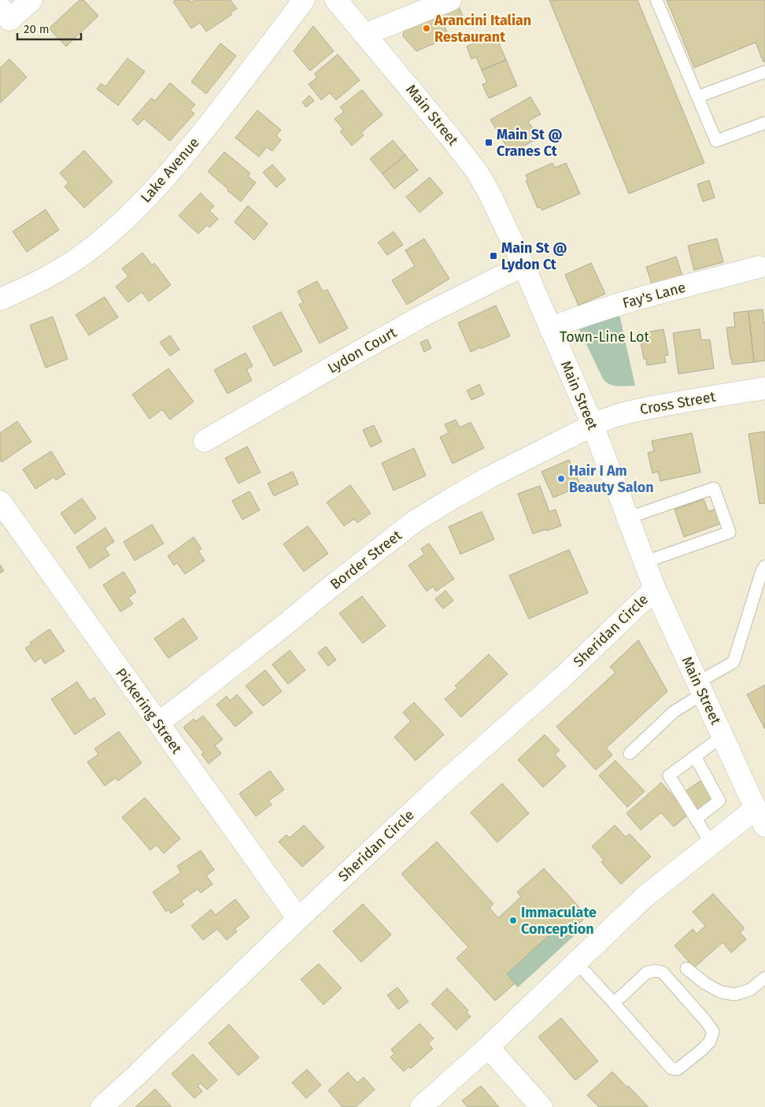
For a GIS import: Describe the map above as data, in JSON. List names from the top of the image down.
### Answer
{
  "streets": {
    "street": [
      "Main Street",
      "Lake Avenue",
      "Fay's Lane",
      "Lydon Court",
      "Cross Street",
      "Border Street",
      "Sheridan Circle",
      "Pickering Street"
    ]
  },
  "crossings": [
    ["Main Street", "Fay's Lane"],
    ["Main Street", "Lydon Court"],
    ["Main Street", "Cross Street"],
    ["Main Street", "Border Street"],
    ["Main Street", "Sheridan Circle"],
    ["Cross Street", "Border Street"],
    ["Border Street", "Pickering Street"],
    ["Sheridan Circle", "Pickering Street"]
  ],
  "parks": ["Town-Line Lot"],
  "places": {
    "other": ["Arancini Italian Restaurant", "Hair I Am Beauty Salon", "Immaculate Conception"],
    "transit": ["Main St @ Cranes Ct", "Main St @ Lydon Ct"]
  },
  "scale_bar": "20 m"
}
